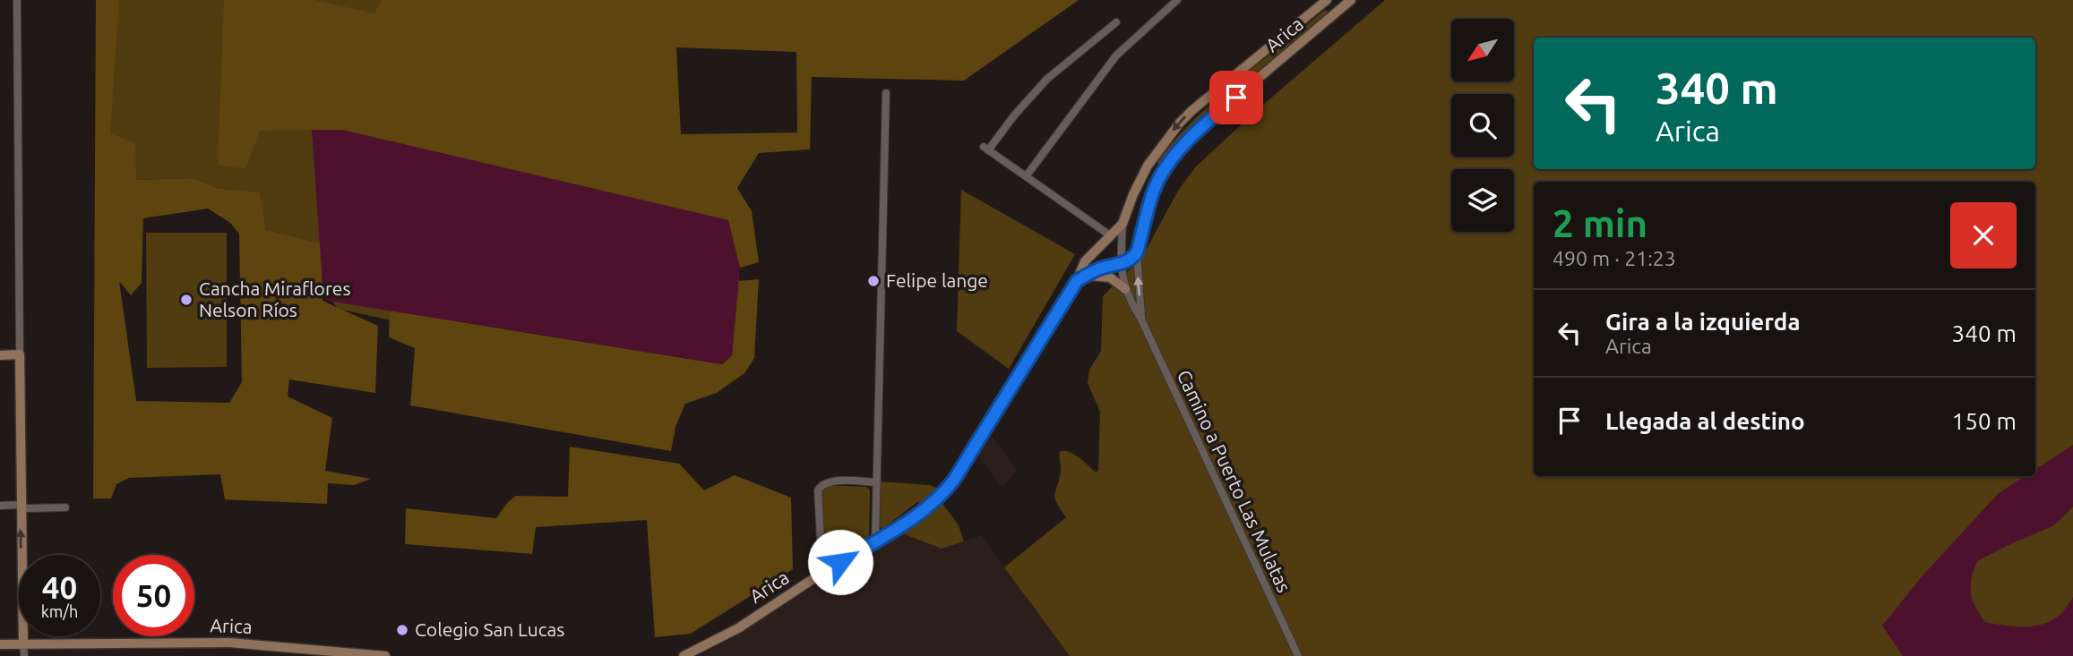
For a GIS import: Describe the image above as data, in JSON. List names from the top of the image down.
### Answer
{
  "streets": {
    "main road": ["Arica"],
    "street": ["Camino a Puerto Las Mulatas"]
  },
  "crossings": [
    ["Arica", "Camino a Puerto Las Mulatas"]
  ],
  "places": ["Felipe lange", "Cancha Miraflores Nelson Ríos", "Colegio San Lucas"],
  "north": "bottom left",
  "page": {
    "turn": ["340 m", "Arica"],
    "heading": ["2 min", "490 m · 21:23"],
    "list": [
      {
        "name": "Gira a la izquierda",
        "note": "Arica",
        "value": "340 m"
      },
      {
        "name": "Llegada al destino",
        "value": "150 m"
      }
    ],
    "speed": "40 km/h",
    "limit": "50"
  }
}
